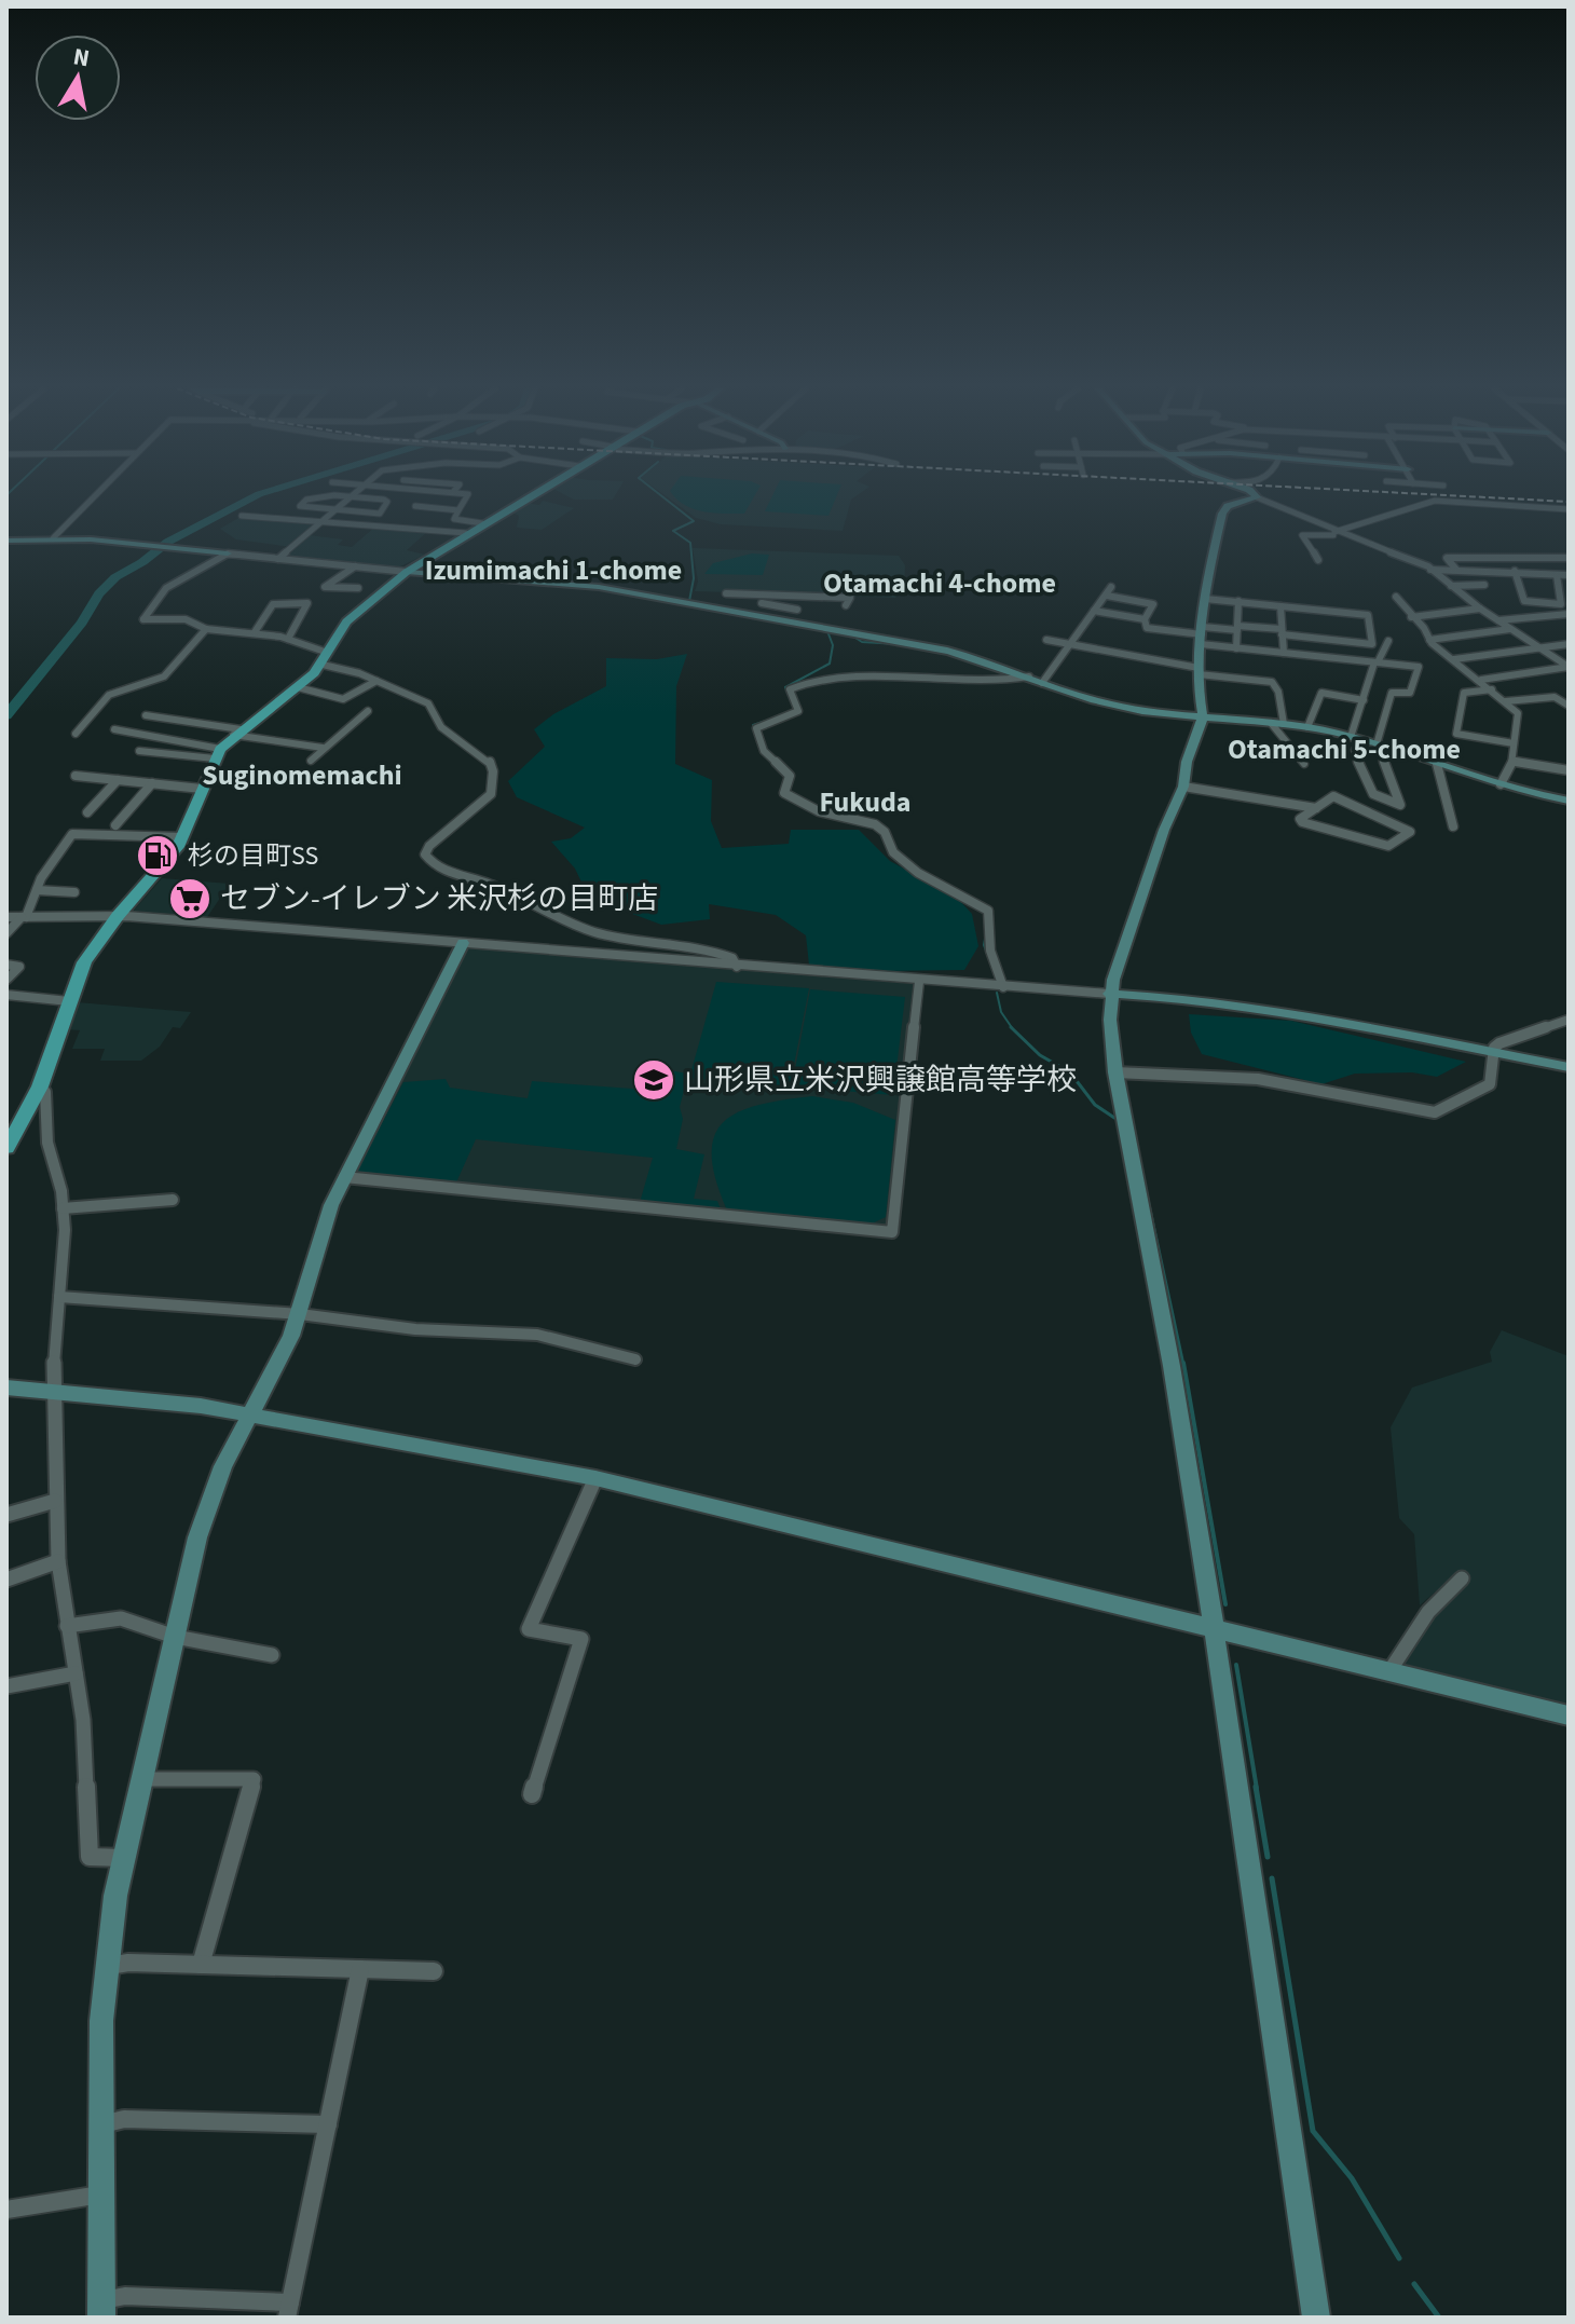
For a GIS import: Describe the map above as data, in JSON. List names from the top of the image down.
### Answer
{
  "districts": [
    "Izumimachi 1-chome",
    "Otamachi 4-chome",
    "Otamachi 5-chome",
    "Suginomemachi",
    "Fukuda"
  ],
  "places": {
    "fuel station": ["杉の目町SS"],
    "supermarket": ["セブン-イレブン 米沢杉の目町店"],
    "school or university": ["山形県立米沢興譲館高等学校"]
  },
  "north": "top"
}
